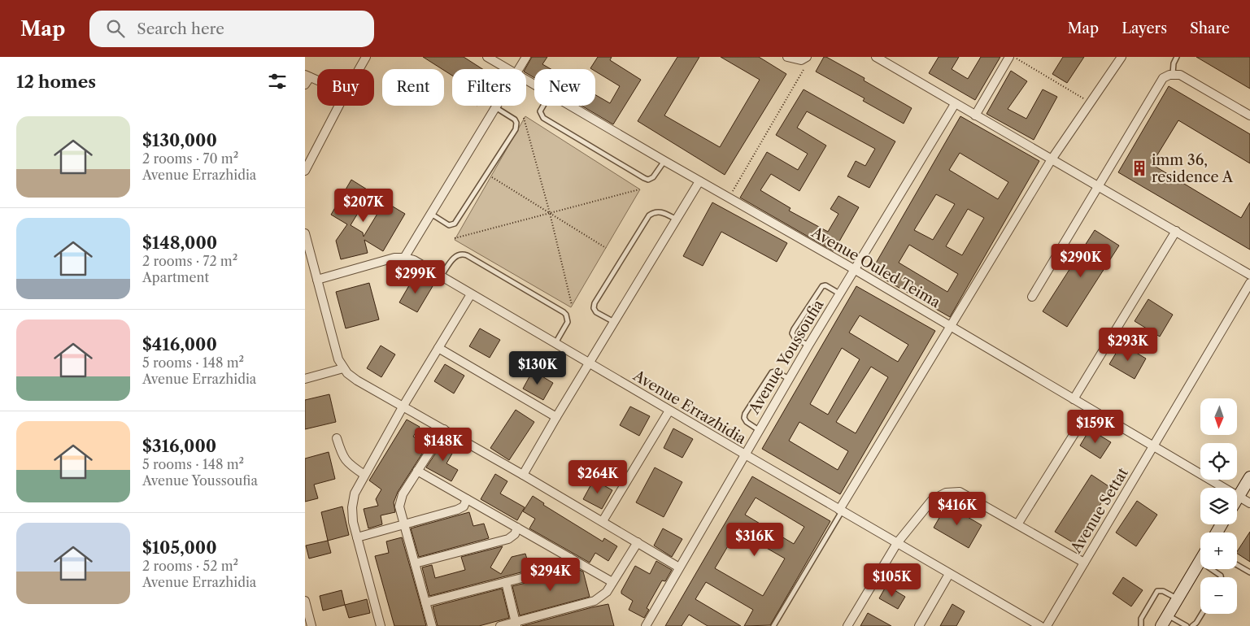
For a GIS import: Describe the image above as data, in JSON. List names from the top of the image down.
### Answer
{
  "streets": {
    "street": [
      "Avenue Ouled Teima",
      "Avenue Youssoufia",
      "Avenue Errazhidia",
      "Avenue Settat"
    ]
  },
  "crossings": [
    ["Avenue Ouled Teima", "Avenue Youssoufia"],
    ["Avenue Ouled Teima", "Avenue Settat"],
    ["Avenue Youssoufia", "Avenue Errazhidia"]
  ],
  "places": {
    "building": ["imm 36, residence A"]
  },
  "north": "bottom",
  "page": {
    "header": "Map",
    "search": "Search here",
    "nav": ["Map", "Layers", "Share"],
    "heading": "12 homes",
    "chip": [
      "Buy",
      "Rent",
      "Filters",
      "New"
    ],
    "list": [
      {
        "name": "$130,000",
        "note": "2 rooms · 70 m² · Avenue Errazhidia"
      },
      {
        "name": "$148,000",
        "note": "2 rooms · 72 m² · Apartment"
      },
      {
        "name": "$416,000",
        "note": "5 rooms · 148 m² · Avenue Errazhidia"
      },
      {
        "name": "$316,000",
        "note": "5 rooms · 148 m² · Avenue Youssoufia"
      },
      {
        "name": "$105,000",
        "note": "2 rooms · 52 m² · Avenue Errazhidia"
      }
    ],
    "price": [
      "$207K",
      "$290K",
      "$299K",
      "$293K",
      "$130K",
      "$159K",
      "$148K",
      "$264K",
      "$416K",
      "$316K",
      "$294K",
      "$105K"
    ],
    "map_buttons": ["+", "−"]
  }
}
